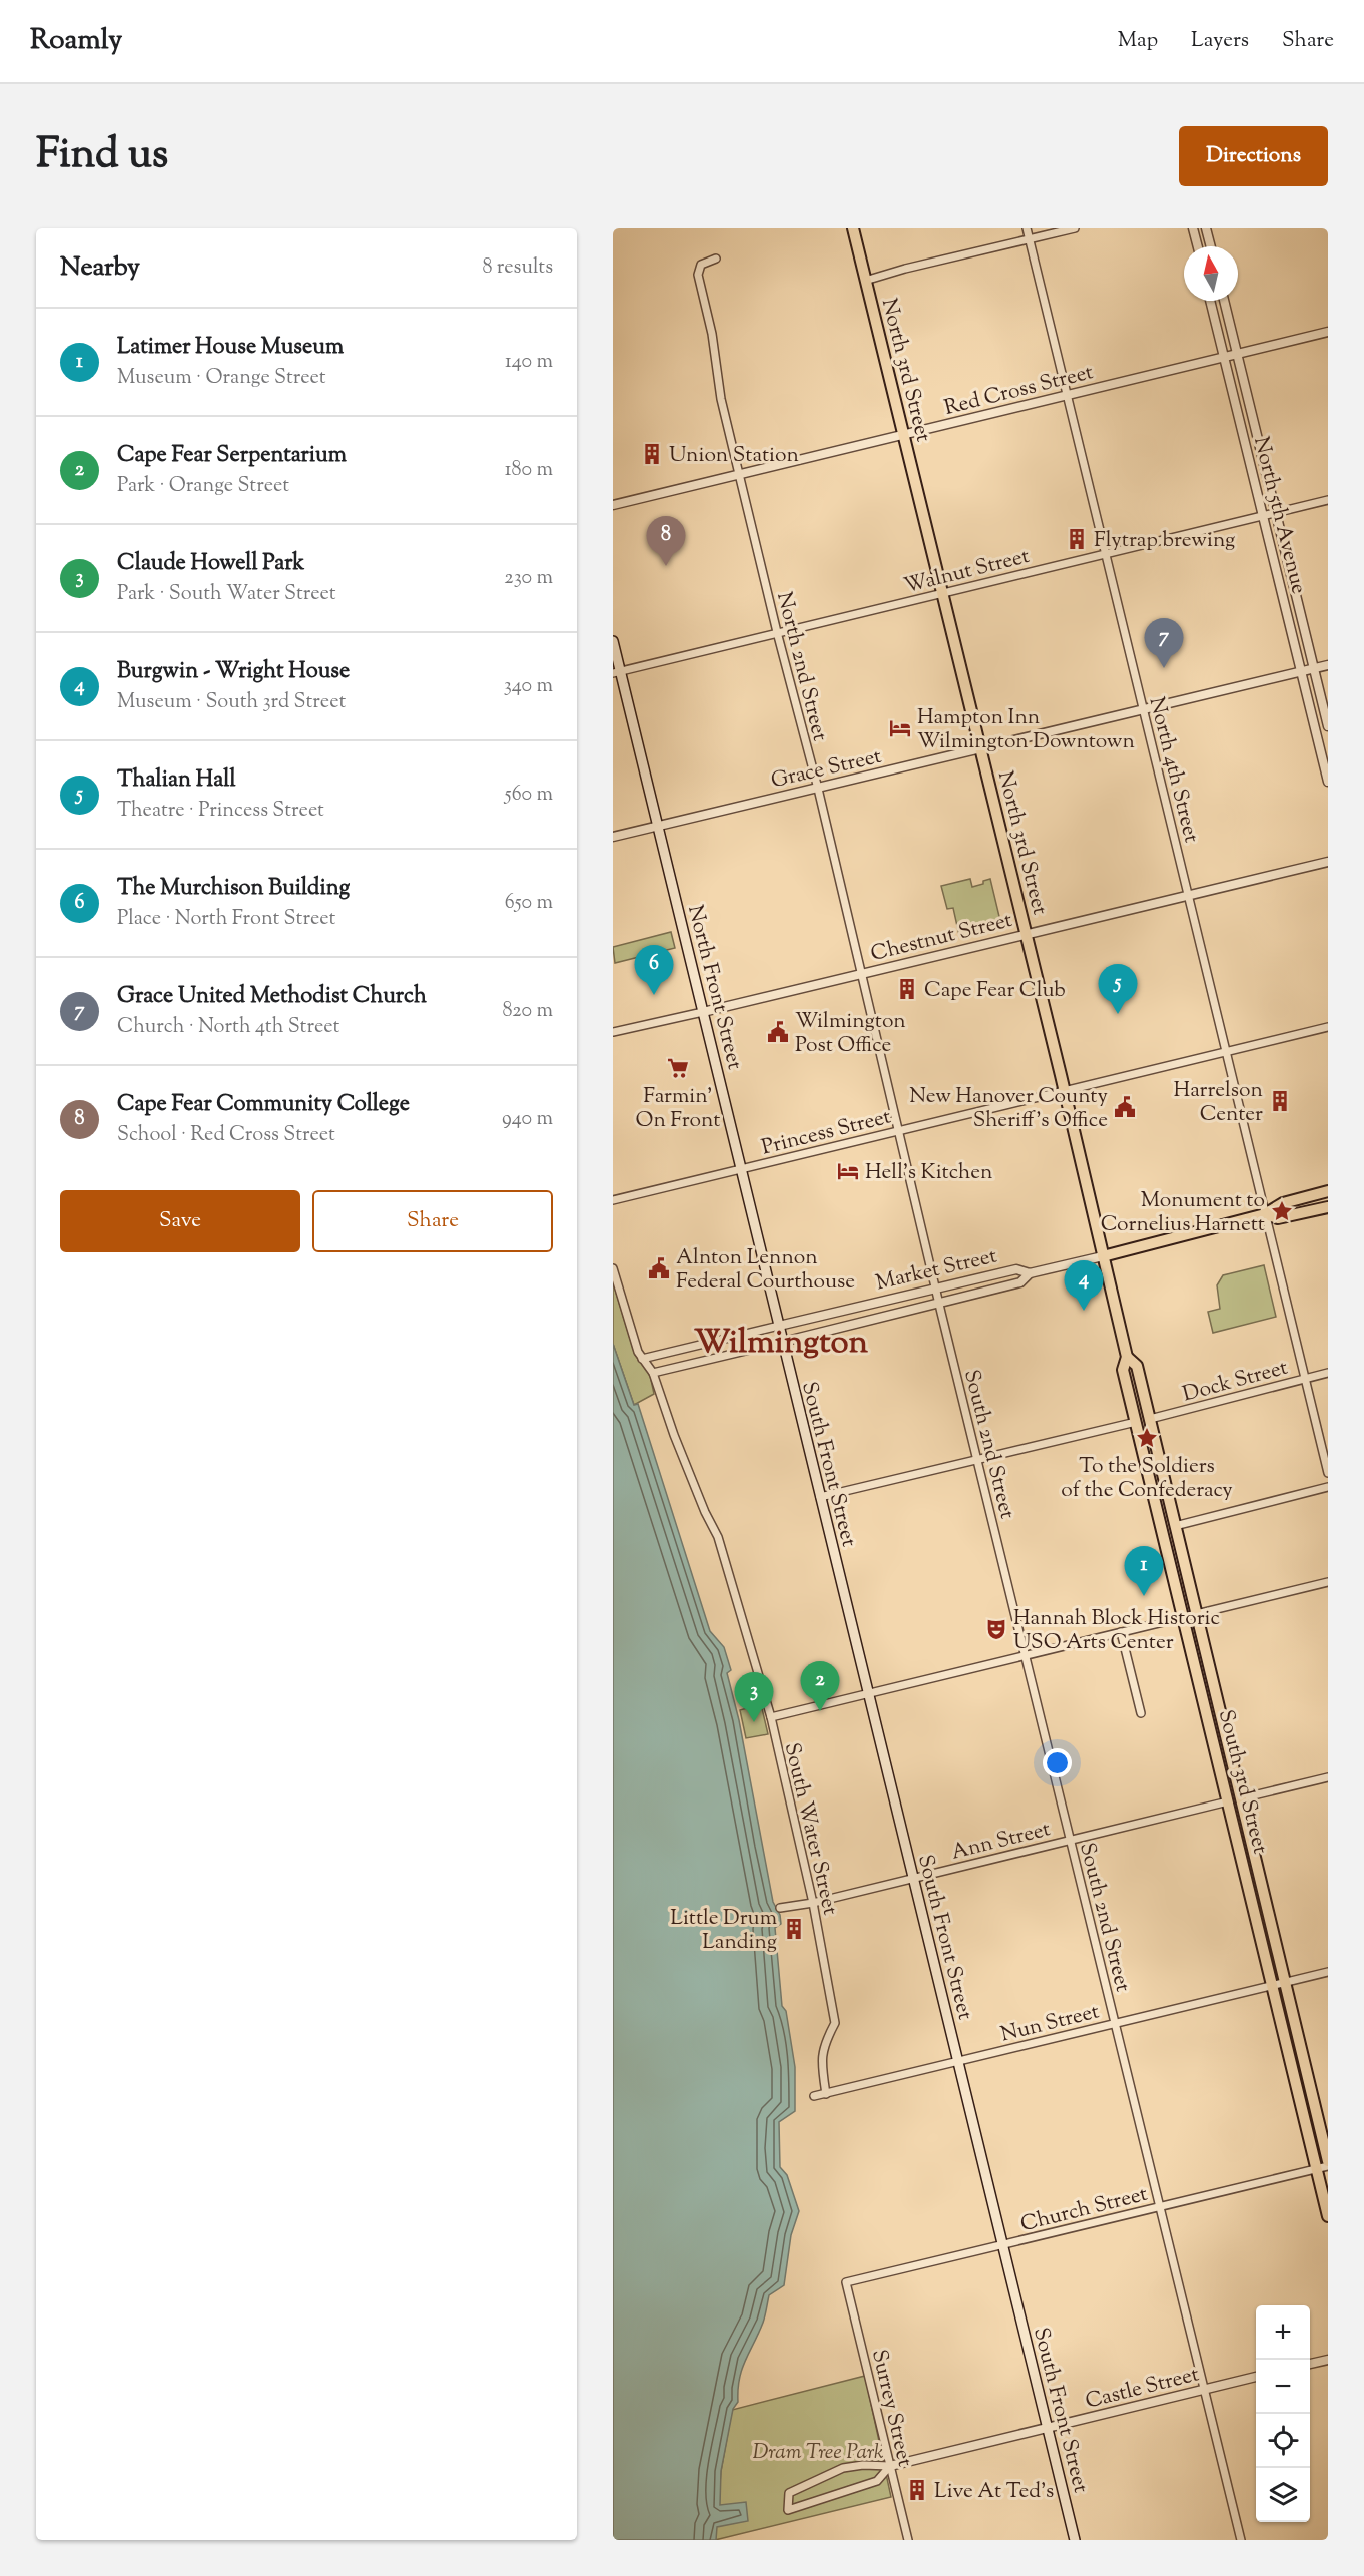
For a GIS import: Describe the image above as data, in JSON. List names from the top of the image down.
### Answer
{
  "streets": {
    "main road": [
      "North 3rd Street",
      "North Front Street",
      "Market Street",
      "South Front Street",
      "South 3rd Street"
    ],
    "street": [
      "Red Cross Street",
      "North 5th Avenue",
      "Walnut Street",
      "North 2nd Street",
      "Grace Street",
      "North 4th Street",
      "Chestnut Street",
      "Princess Street",
      "Dock Street",
      "South 2nd Street",
      "South Water Street",
      "Ann Street",
      "Nun Street",
      "Church Street",
      "Castle Street",
      "Surrey Street"
    ]
  },
  "crossings": [
    ["North 3rd Street", "Red Cross Street"],
    ["North 3rd Street", "Walnut Street"],
    ["North 3rd Street", "Grace Street"],
    ["North 3rd Street", "Chestnut Street"],
    ["North 3rd Street", "Princess Street"],
    ["North 3rd Street", "Market Street"],
    ["North 3rd Street", "South 3rd Street"],
    ["Red Cross Street", "North 5th Avenue"],
    ["Red Cross Street", "North 2nd Street"],
    ["Red Cross Street", "North 4th Street"],
    ["North 5th Avenue", "Walnut Street"],
    ["North 5th Avenue", "Grace Street"],
    ["Walnut Street", "North 2nd Street"],
    ["Walnut Street", "North 4th Street"],
    ["Walnut Street", "North Front Street"],
    ["North 2nd Street", "Grace Street"],
    ["North 2nd Street", "Chestnut Street"],
    ["North 2nd Street", "Princess Street"],
    ["North 2nd Street", "Market Street"],
    ["North 2nd Street", "South 2nd Street"],
    ["Grace Street", "North 4th Street"],
    ["Grace Street", "North Front Street"],
    ["North 4th Street", "Chestnut Street"],
    ["North 4th Street", "Princess Street"],
    ["North 4th Street", "Market Street"],
    ["North 4th Street", "Dock Street"],
    ["Chestnut Street", "North Front Street"],
    ["North Front Street", "Princess Street"],
    ["North Front Street", "Market Street"],
    ["North Front Street", "South Front Street"],
    ["Market Street", "South 2nd Street"],
    ["Market Street", "South Front Street"],
    ["Market Street", "South 3rd Street"],
    ["Market Street", "South Water Street"],
    ["Dock Street", "South 3rd Street"],
    ["South 2nd Street", "Ann Street"],
    ["South 2nd Street", "Nun Street"],
    ["South 2nd Street", "Church Street"],
    ["South 2nd Street", "Castle Street"],
    ["South Front Street", "Ann Street"],
    ["South Front Street", "Nun Street"],
    ["South Front Street", "Church Street"],
    ["South Front Street", "Castle Street"],
    ["South 3rd Street", "Ann Street"],
    ["South 3rd Street", "Nun Street"],
    ["South 3rd Street", "Church Street"],
    ["South Water Street", "Ann Street"],
    ["South Water Street", "Nun Street"],
    ["Church Street", "Surrey Street"],
    ["Castle Street", "Surrey Street"]
  ],
  "districts": ["Wilmington"],
  "parks": ["Dram Tree Park"],
  "places": {
    "building": [
      "Union Station",
      "Flytrap brewing",
      "Cape Fear Club",
      "Harrelson Center",
      "Little Drum Landing",
      "Live At Ted's"
    ],
    "hotel": ["Hampton Inn Wilmington Downtown", "Hell's Kitchen"],
    "public building": ["Wilmington Post Office", "New Hanover County Sheriff's Office", "Alnton Lennon Federal Courthouse"],
    "supermarket": ["Farmin' On Front"],
    "place": ["Monument to Cornelius Harnett", "To the Soldiers of the Confederacy"],
    "theatre": ["Hannah Block Historic USO Arts Center"]
  },
  "north": "top",
  "page": {
    "header": "Roamly",
    "nav": ["Map", "Layers", "Share"],
    "title": "Find us",
    "buttons": [
      "Directions",
      ["Save", "Share"]
    ],
    "heading": ["Nearby", "8 results"],
    "list": [
      {
        "mark": "1",
        "name": "Latimer House Museum",
        "note": "Museum · Orange Street",
        "value": "140 m"
      },
      {
        "mark": "2",
        "name": "Cape Fear Serpentarium",
        "note": "Park · Orange Street",
        "value": "180 m"
      },
      {
        "mark": "3",
        "name": "Claude Howell Park",
        "note": "Park · South Water Street",
        "value": "230 m"
      },
      {
        "mark": "4",
        "name": "Burgwin - Wright House",
        "note": "Museum · South 3rd Street",
        "value": "340 m"
      },
      {
        "mark": "5",
        "name": "Thalian Hall",
        "note": "Theatre · Princess Street",
        "value": "560 m"
      },
      {
        "mark": "6",
        "name": "The Murchison Building",
        "note": "Place · North Front Street",
        "value": "650 m"
      },
      {
        "mark": "7",
        "name": "Grace United Methodist Church",
        "note": "Church · North 4th Street",
        "value": "820 m"
      },
      {
        "mark": "8",
        "name": "Cape Fear Community College",
        "note": "School · Red Cross Street",
        "value": "940 m"
      }
    ],
    "pins": [
      "8",
      "7",
      "6",
      "5",
      "4",
      "1",
      "2",
      "3"
    ],
    "map_buttons": ["+", "−"]
  }
}
